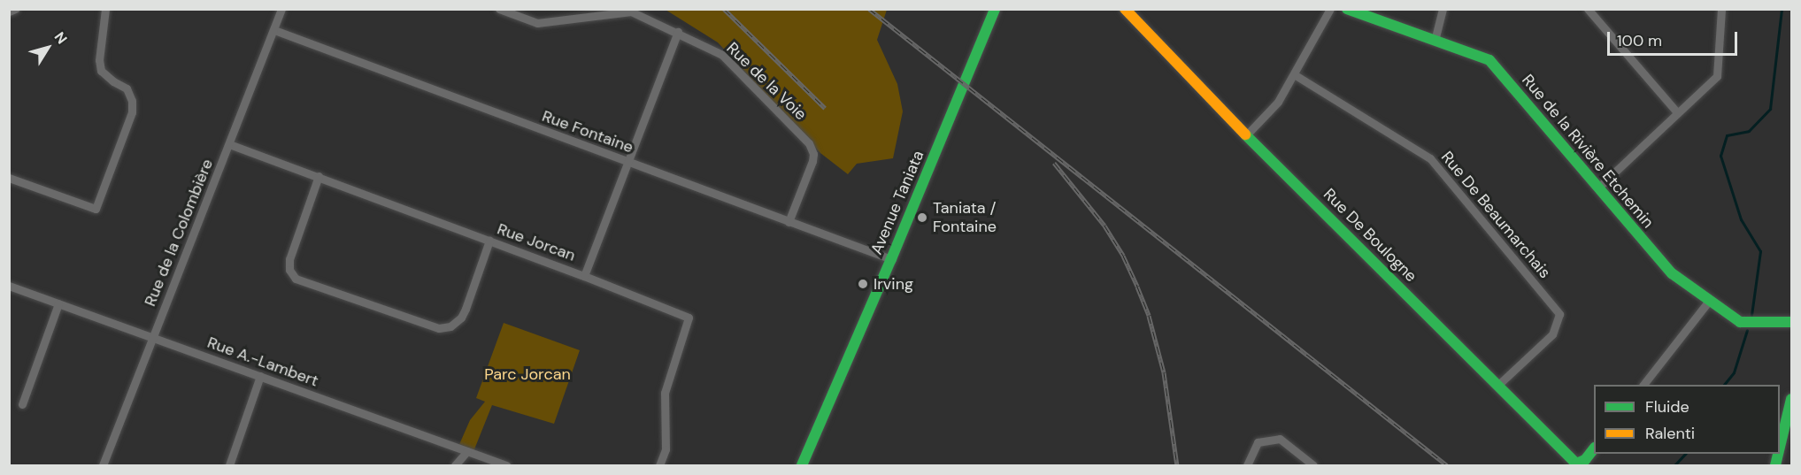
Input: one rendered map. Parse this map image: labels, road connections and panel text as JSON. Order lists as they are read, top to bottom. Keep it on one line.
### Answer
{"streets":{"street":["Rue de la Voie","Rue Fontaine","Rue de la Rivière Etchemin","Avenue Taniata","Rue De Beaumarchais","Rue de la Colombière","Rue De Boulogne","Rue Jorcan","Rue A.-Lambert"]},"crossings":[["Rue de la Voie","Rue Fontaine"],["Rue Fontaine","Avenue Taniata"],["Rue Fontaine","Rue de la Colombière"],["Rue De Beaumarchais","Rue De Boulogne"],["Rue de la Colombière","Rue Jorcan"],["Rue de la Colombière","Rue A.-Lambert"]],"parks":["Parc Jorcan"],"places":["Taniata / Fontaine","Irving"],"legend":["Fluide","Ralenti"],"scale_bar":"100 m","north":"top right"}
